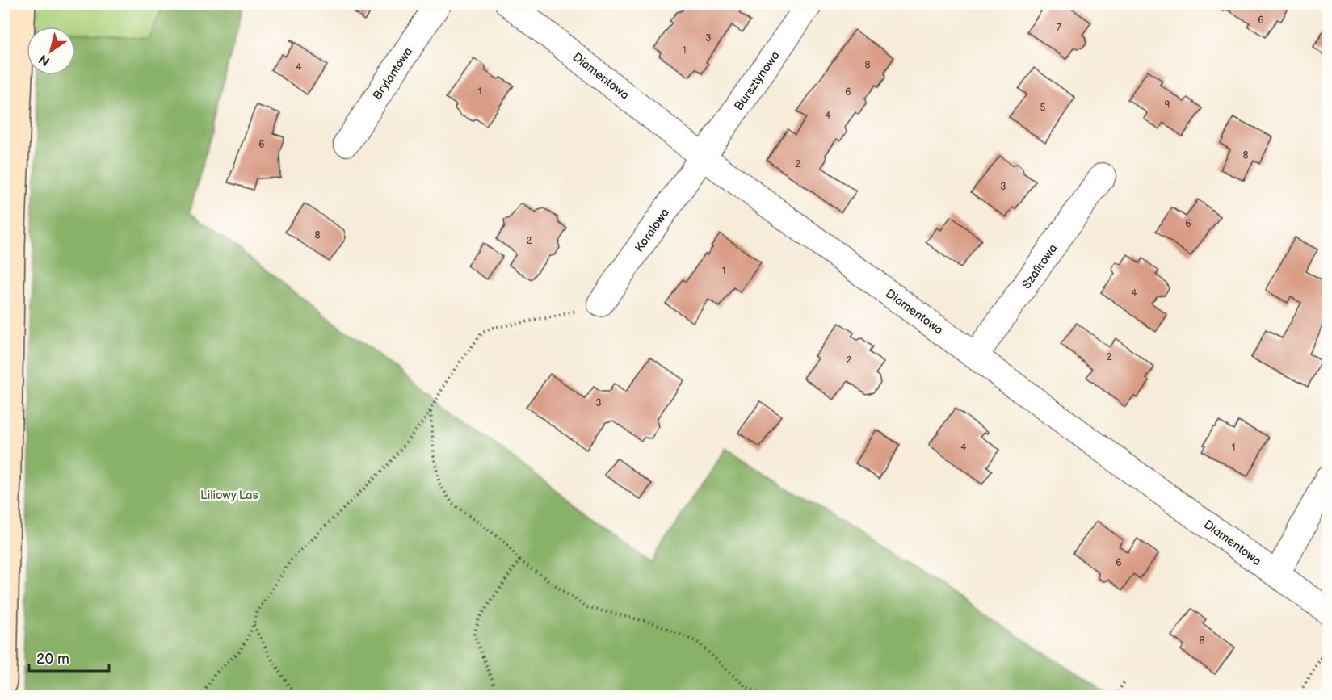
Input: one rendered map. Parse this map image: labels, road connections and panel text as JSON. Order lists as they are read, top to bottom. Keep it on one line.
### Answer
{"streets":{"street":["Brylantowa","Diamentowa","Bursztynowa","Koralowa","Szafirowa"]},"crossings":[["Diamentowa","Bursztynowa"],["Diamentowa","Koralowa"],["Diamentowa","Szafirowa"],["Bursztynowa","Koralowa"]],"parks":["Liliowy Las"],"house_numbers":["6","7","3","1","8","4","1","6","9","5","4","6","8","2","3","6","8","2","1","4","2","2","3","4","1","6","8"],"scale_bar":"20 m","north":"bottom left"}
